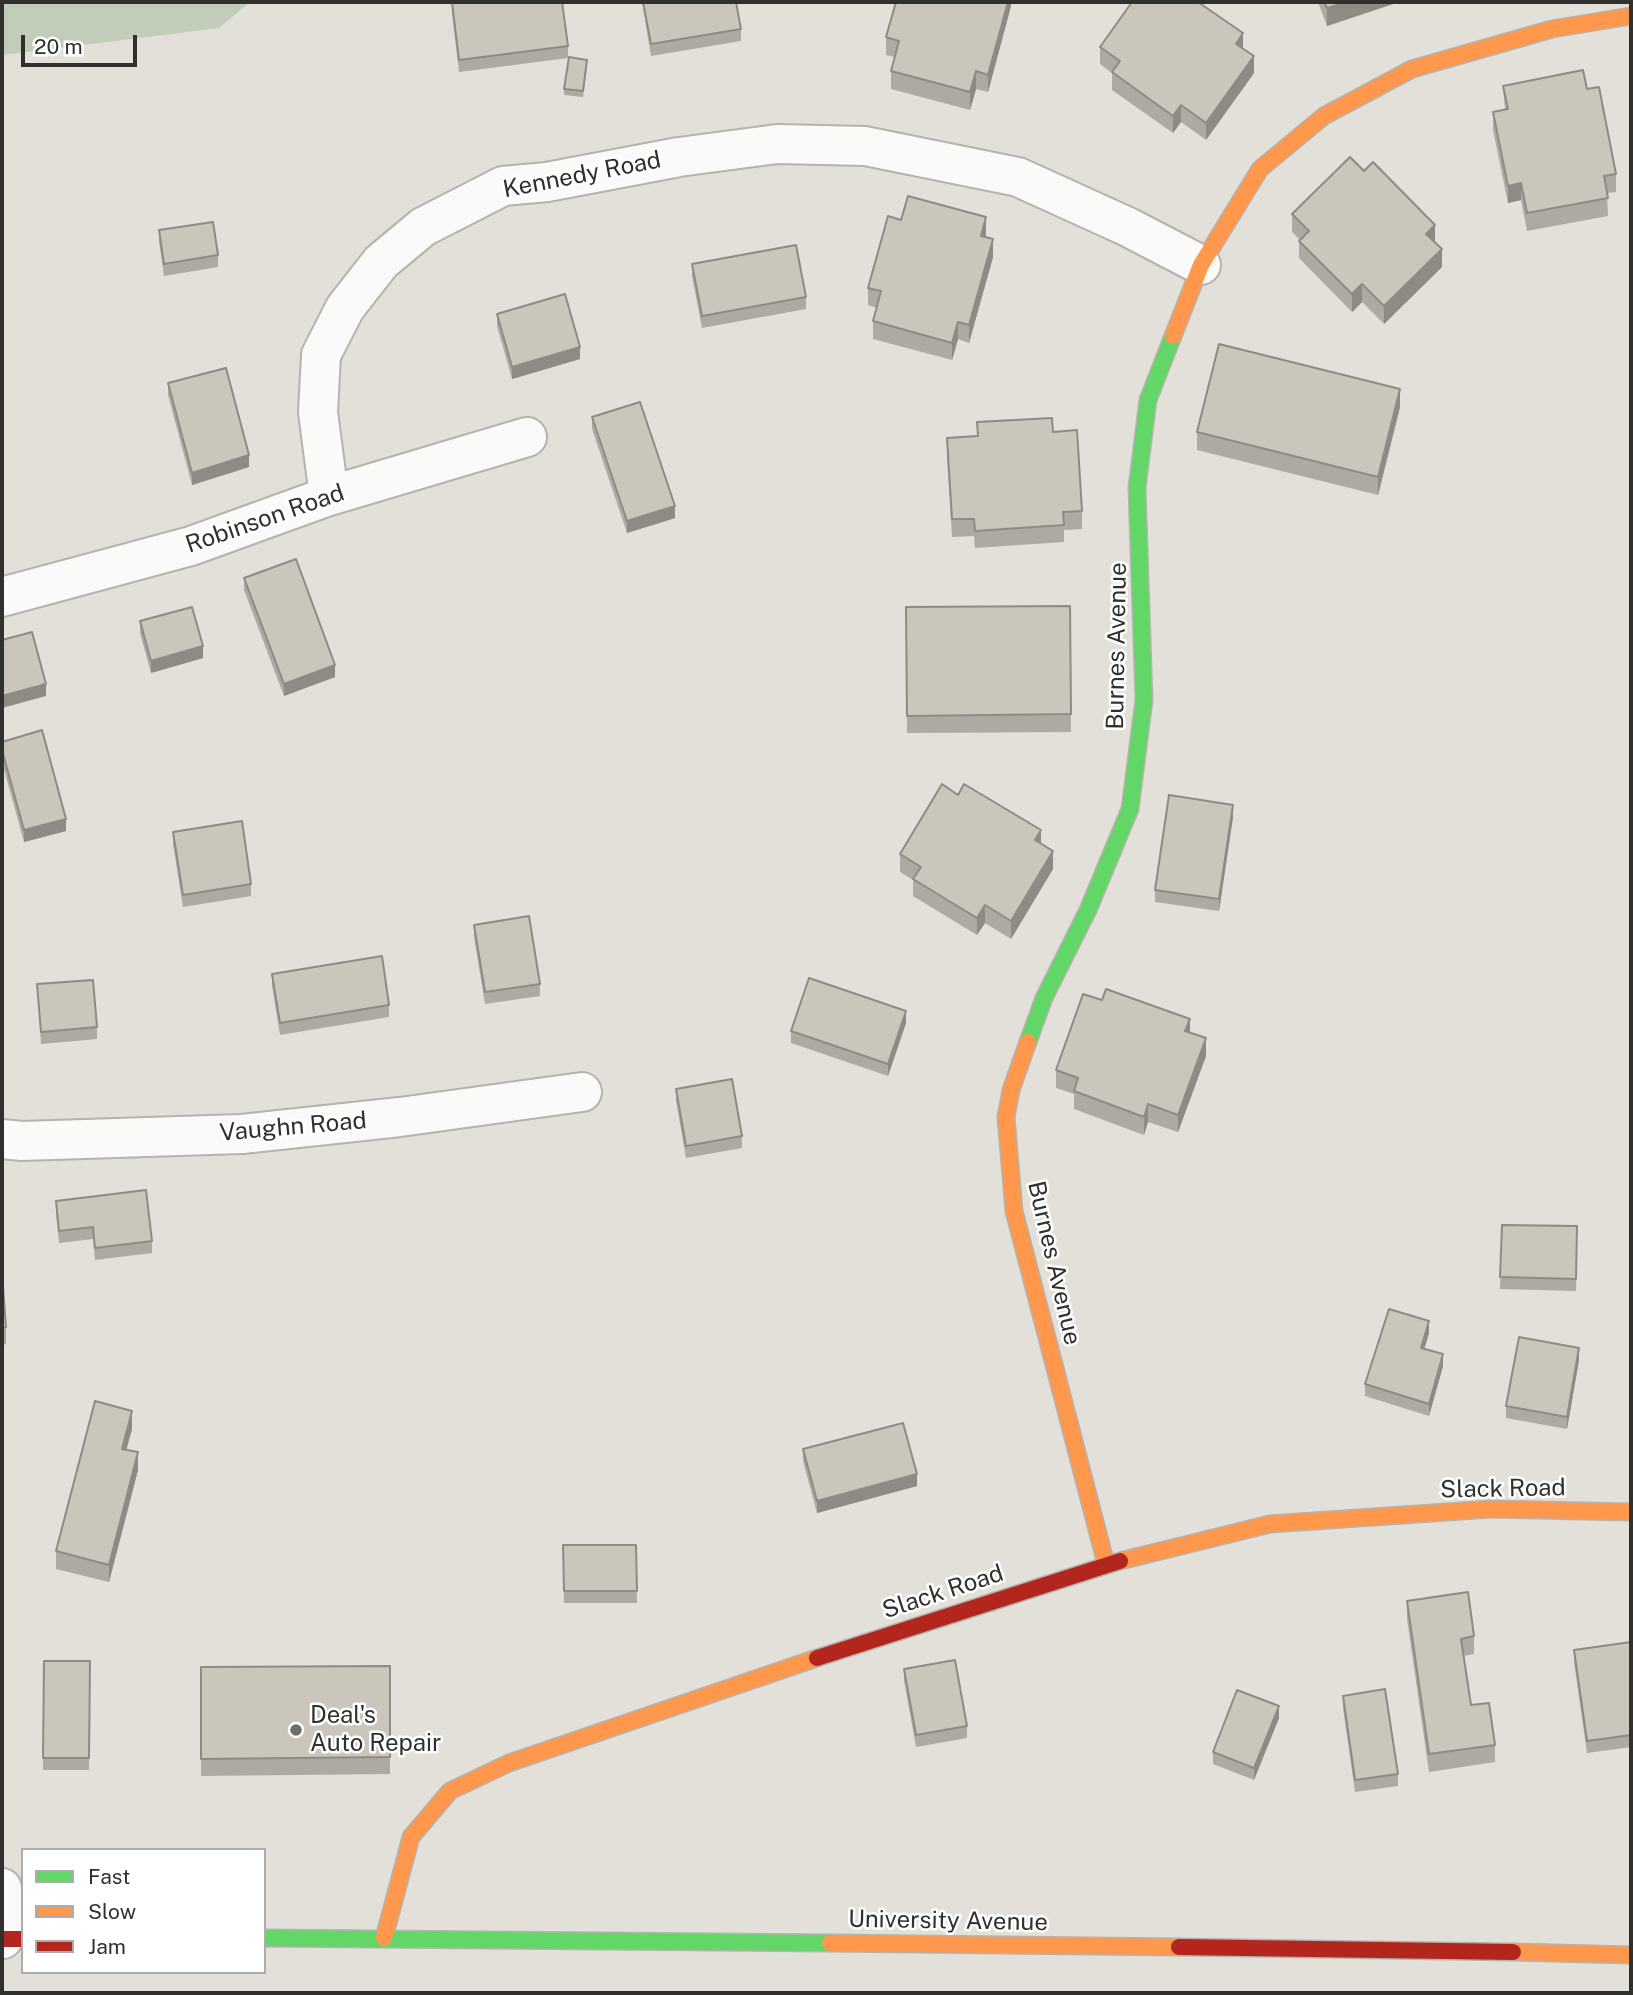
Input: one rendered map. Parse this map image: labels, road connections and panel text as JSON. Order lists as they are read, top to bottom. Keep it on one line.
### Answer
{"streets":{"street":["Kennedy Road","Robinson Road","Burnes Avenue","Vaughn Road","Slack Road","University Avenue"]},"crossings":[["Kennedy Road","Robinson Road"],["Kennedy Road","Burnes Avenue"],["Burnes Avenue","Slack Road"],["Slack Road","University Avenue"]],"places":["Deal's Auto Repair"],"legend":["Fast","Slow","Jam"],"scale_bar":"20 m"}
